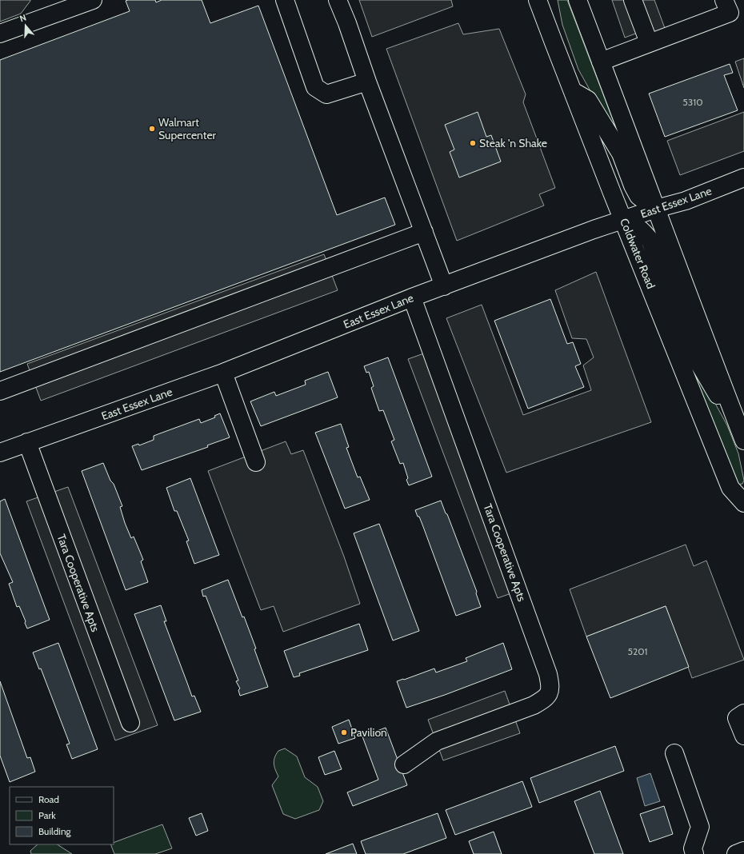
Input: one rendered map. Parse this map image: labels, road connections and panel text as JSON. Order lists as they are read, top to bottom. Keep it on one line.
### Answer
{"streets":{"main road":["East Essex Lane","Coldwater Road","Tara Cooperative Apts"]},"crossings":[["East Essex Lane","Coldwater Road"],["East Essex Lane","Tara Cooperative Apts"]],"places":["Walmart Supercenter","Steak 'n Shake","Pavilion"],"house_numbers":["5310","5201"],"legend":["Road","Park","Building"],"north":"top"}
